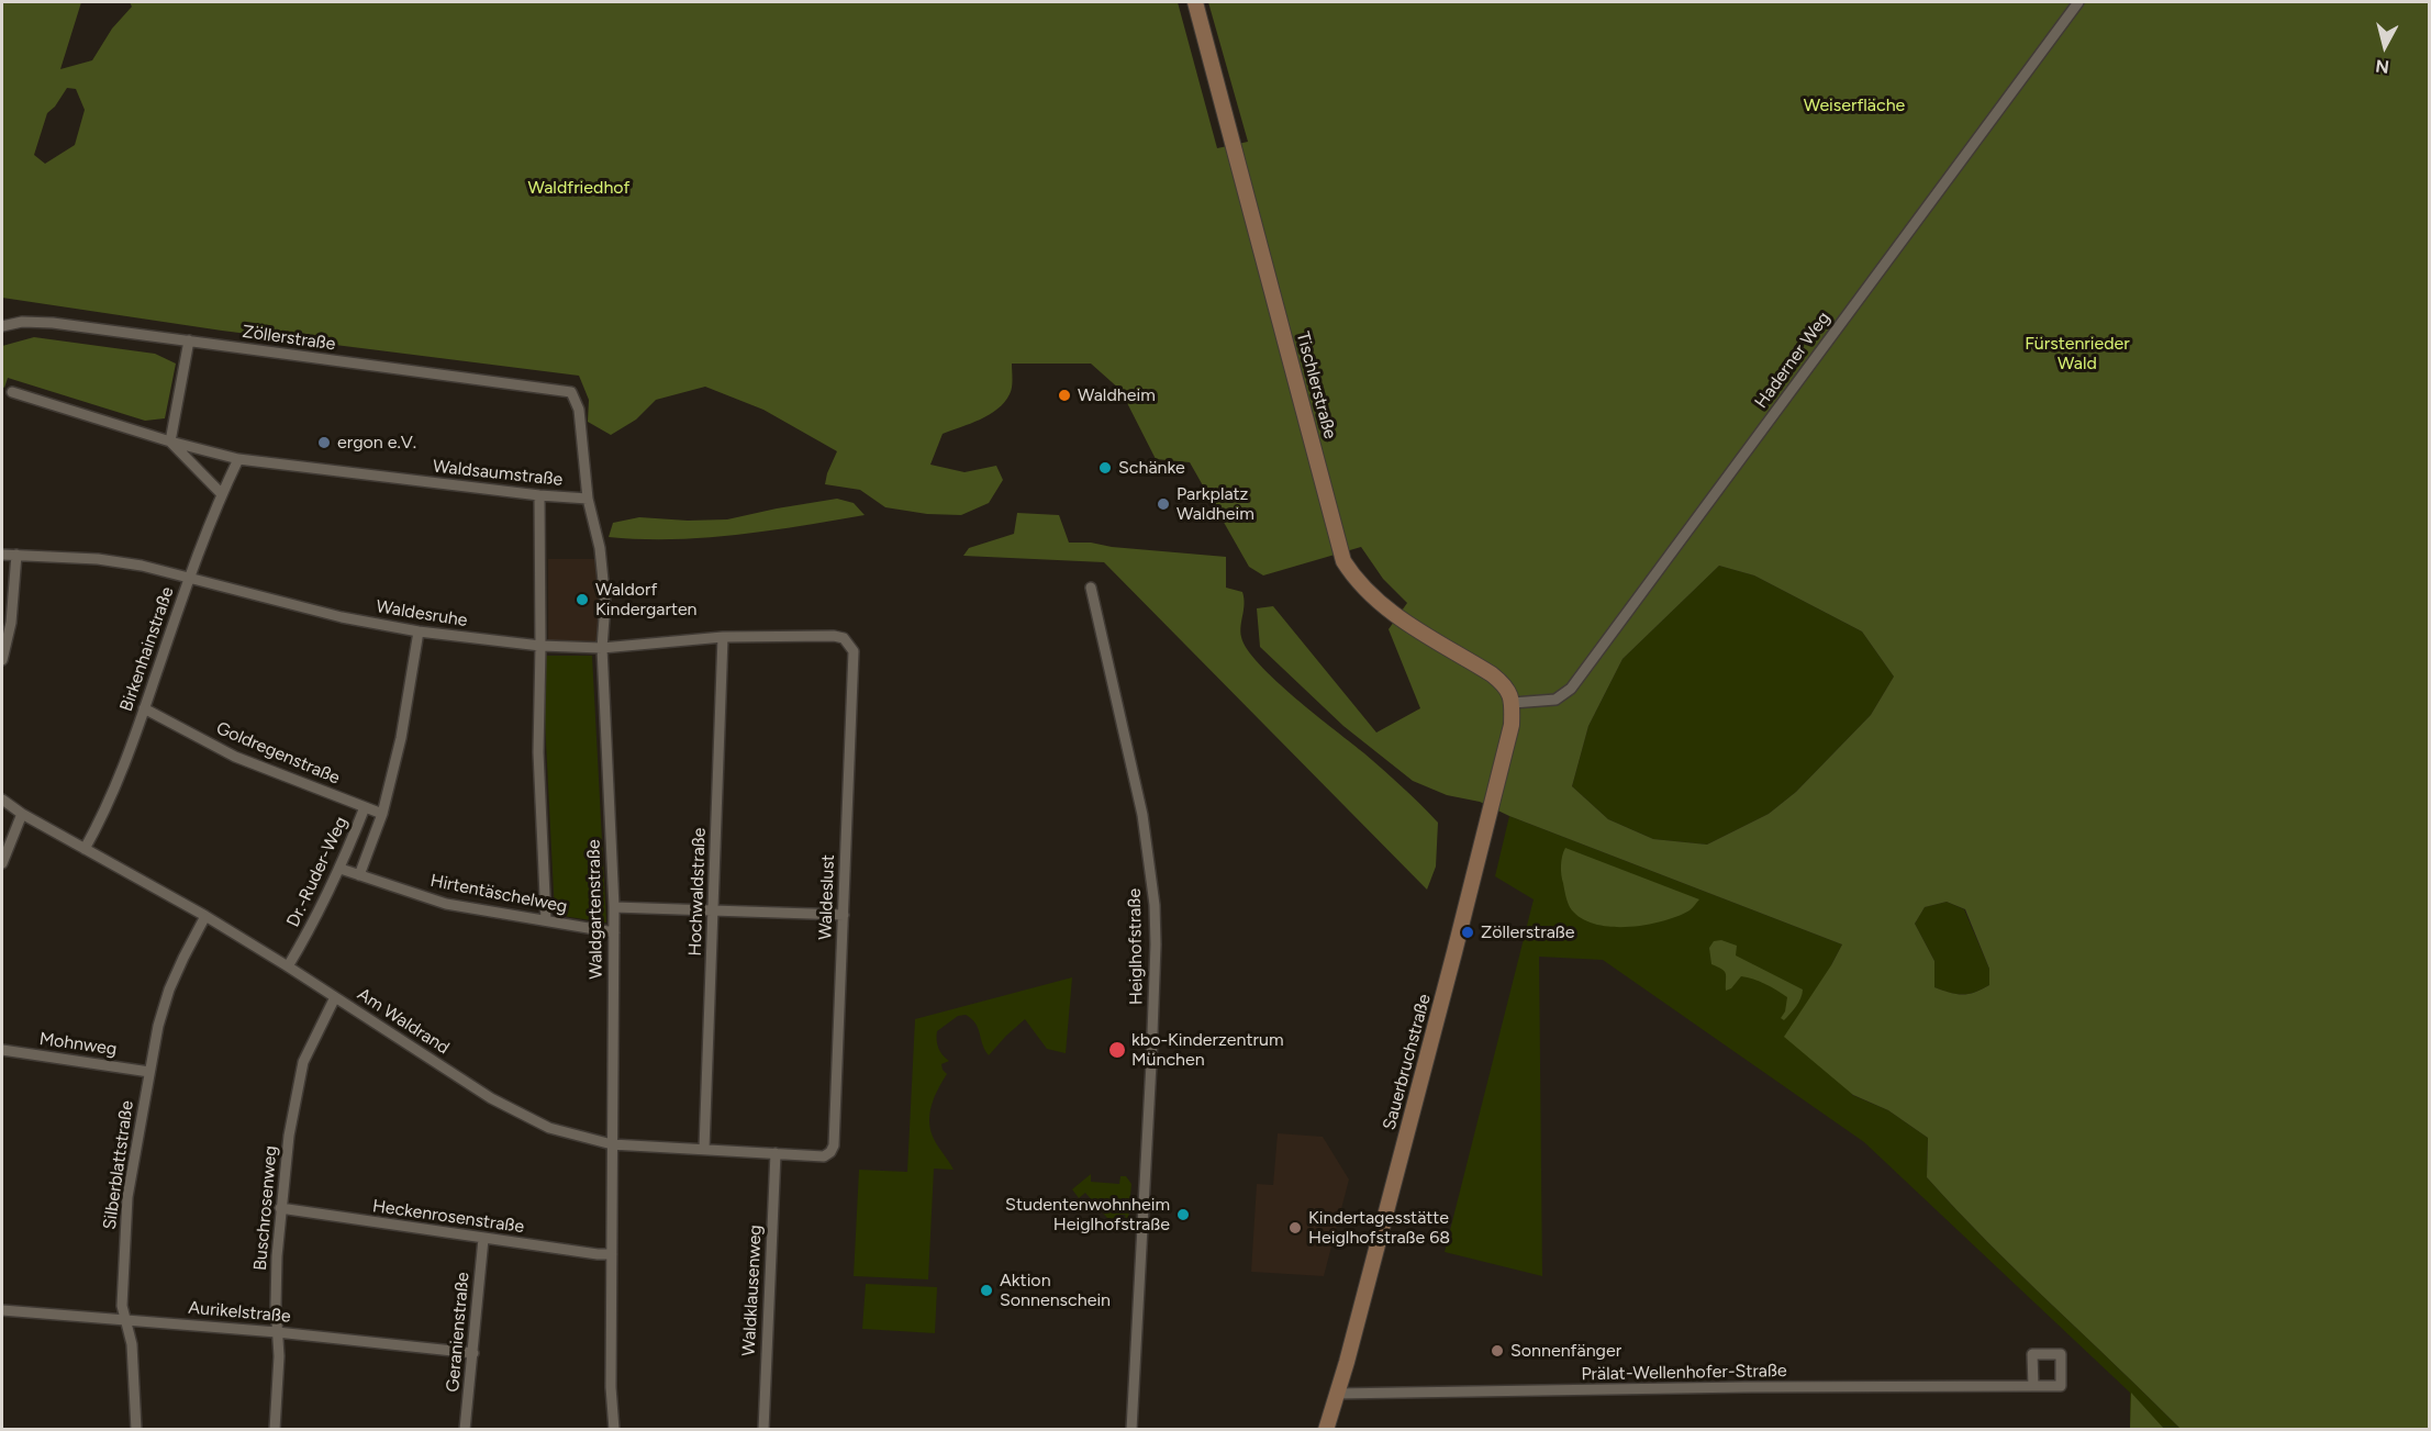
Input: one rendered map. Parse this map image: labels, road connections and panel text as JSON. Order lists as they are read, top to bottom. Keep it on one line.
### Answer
{"streets":{"street":["Zöllerstraße","Haderner Weg","Tischlerstraße","Waldsaumstraße","Waldesruhe","Birkenhainstraße","Goldregenstraße","Dr.-Ruder-Weg","Hochwaldstraße","Hirtentäschelweg","Waldeslust","Waldgartenstraße","Heiglhofstraße","Am Waldrand","Mohnweg","Sauerbruchstraße","Silberblattstraße","Buschrosenweg","Heckenrosenstraße","Waldklausenweg","Aurikelstraße","Geranienstraße","Prälat-Wellenhofer-Straße"]},"crossings":[["Zöllerstraße","Waldgartenstraße"],["Haderner Weg","Tischlerstraße"],["Haderner Weg","Sauerbruchstraße"],["Tischlerstraße","Sauerbruchstraße"],["Waldsaumstraße","Birkenhainstraße"],["Waldsaumstraße","Waldgartenstraße"],["Waldesruhe","Birkenhainstraße"],["Waldesruhe","Dr.-Ruder-Weg"],["Waldesruhe","Hochwaldstraße"],["Waldesruhe","Waldeslust"],["Waldesruhe","Waldgartenstraße"],["Birkenhainstraße","Goldregenstraße"],["Birkenhainstraße","Am Waldrand"],["Goldregenstraße","Dr.-Ruder-Weg"],["Dr.-Ruder-Weg","Hirtentäschelweg"],["Dr.-Ruder-Weg","Am Waldrand"],["Hochwaldstraße","Am Waldrand"],["Hirtentäschelweg","Waldgartenstraße"],["Waldeslust","Am Waldrand"],["Waldgartenstraße","Am Waldrand"],["Waldgartenstraße","Heckenrosenstraße"],["Am Waldrand","Silberblattstraße"],["Am Waldrand","Buschrosenweg"],["Am Waldrand","Waldklausenweg"],["Mohnweg","Silberblattstraße"],["Sauerbruchstraße","Prälat-Wellenhofer-Straße"],["Silberblattstraße","Aurikelstraße"],["Buschrosenweg","Heckenrosenstraße"],["Buschrosenweg","Aurikelstraße"],["Heckenrosenstraße","Geranienstraße"],["Aurikelstraße","Geranienstraße"]],"parks":["Weiserfläche","Waldfriedhof","Fürstenrieder Wald"],"places":["Waldheim","ergon e.V.","Schänke","Parkplatz Waldheim","Waldorf Kindergarten","Zöllerstraße","kbo-Kinderzentrum München","Studentenwohnheim Heiglhofstraße","Kindertagesstätte Heiglhofstraße 68","Aktion Sonnenschein","Sonnenfänger"],"north":"bottom"}
